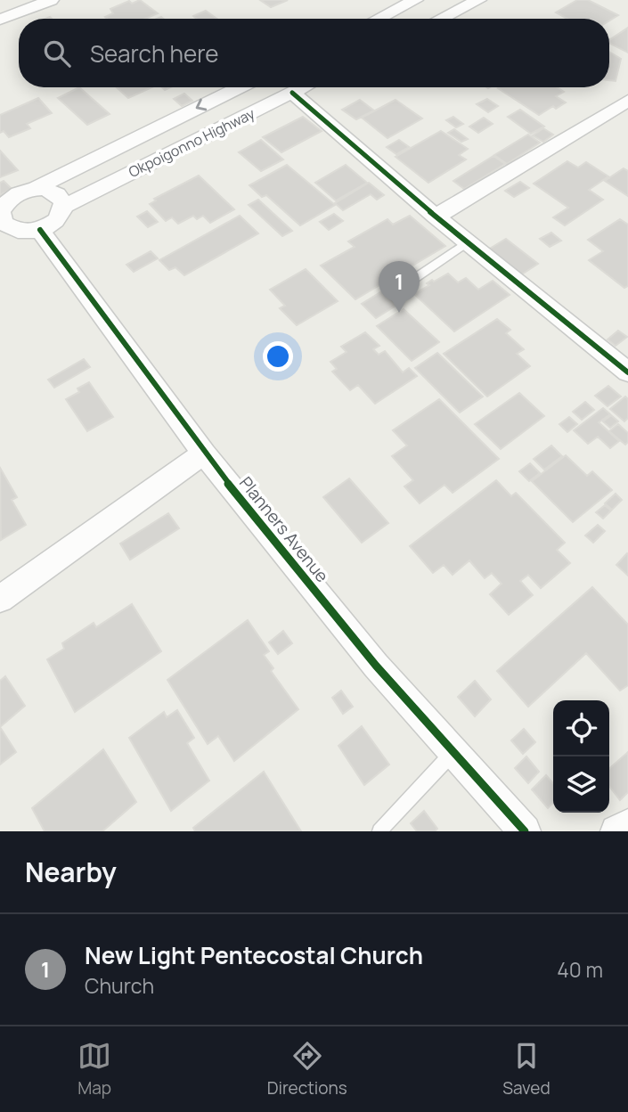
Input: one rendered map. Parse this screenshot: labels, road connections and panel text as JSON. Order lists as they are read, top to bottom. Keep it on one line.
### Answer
{"streets":{"street":["Okpoigonno Highway","Planners Avenue"]},"crossings":[["Okpoigonno Highway","Planners Avenue"]],"page":{"search":"Search here","pins":"1","heading":"Nearby","list":[{"mark":"1","name":"New Light Pentecostal Church","note":"Church","value":"40 m"}],"nav":["Map","Directions","Saved"]}}
